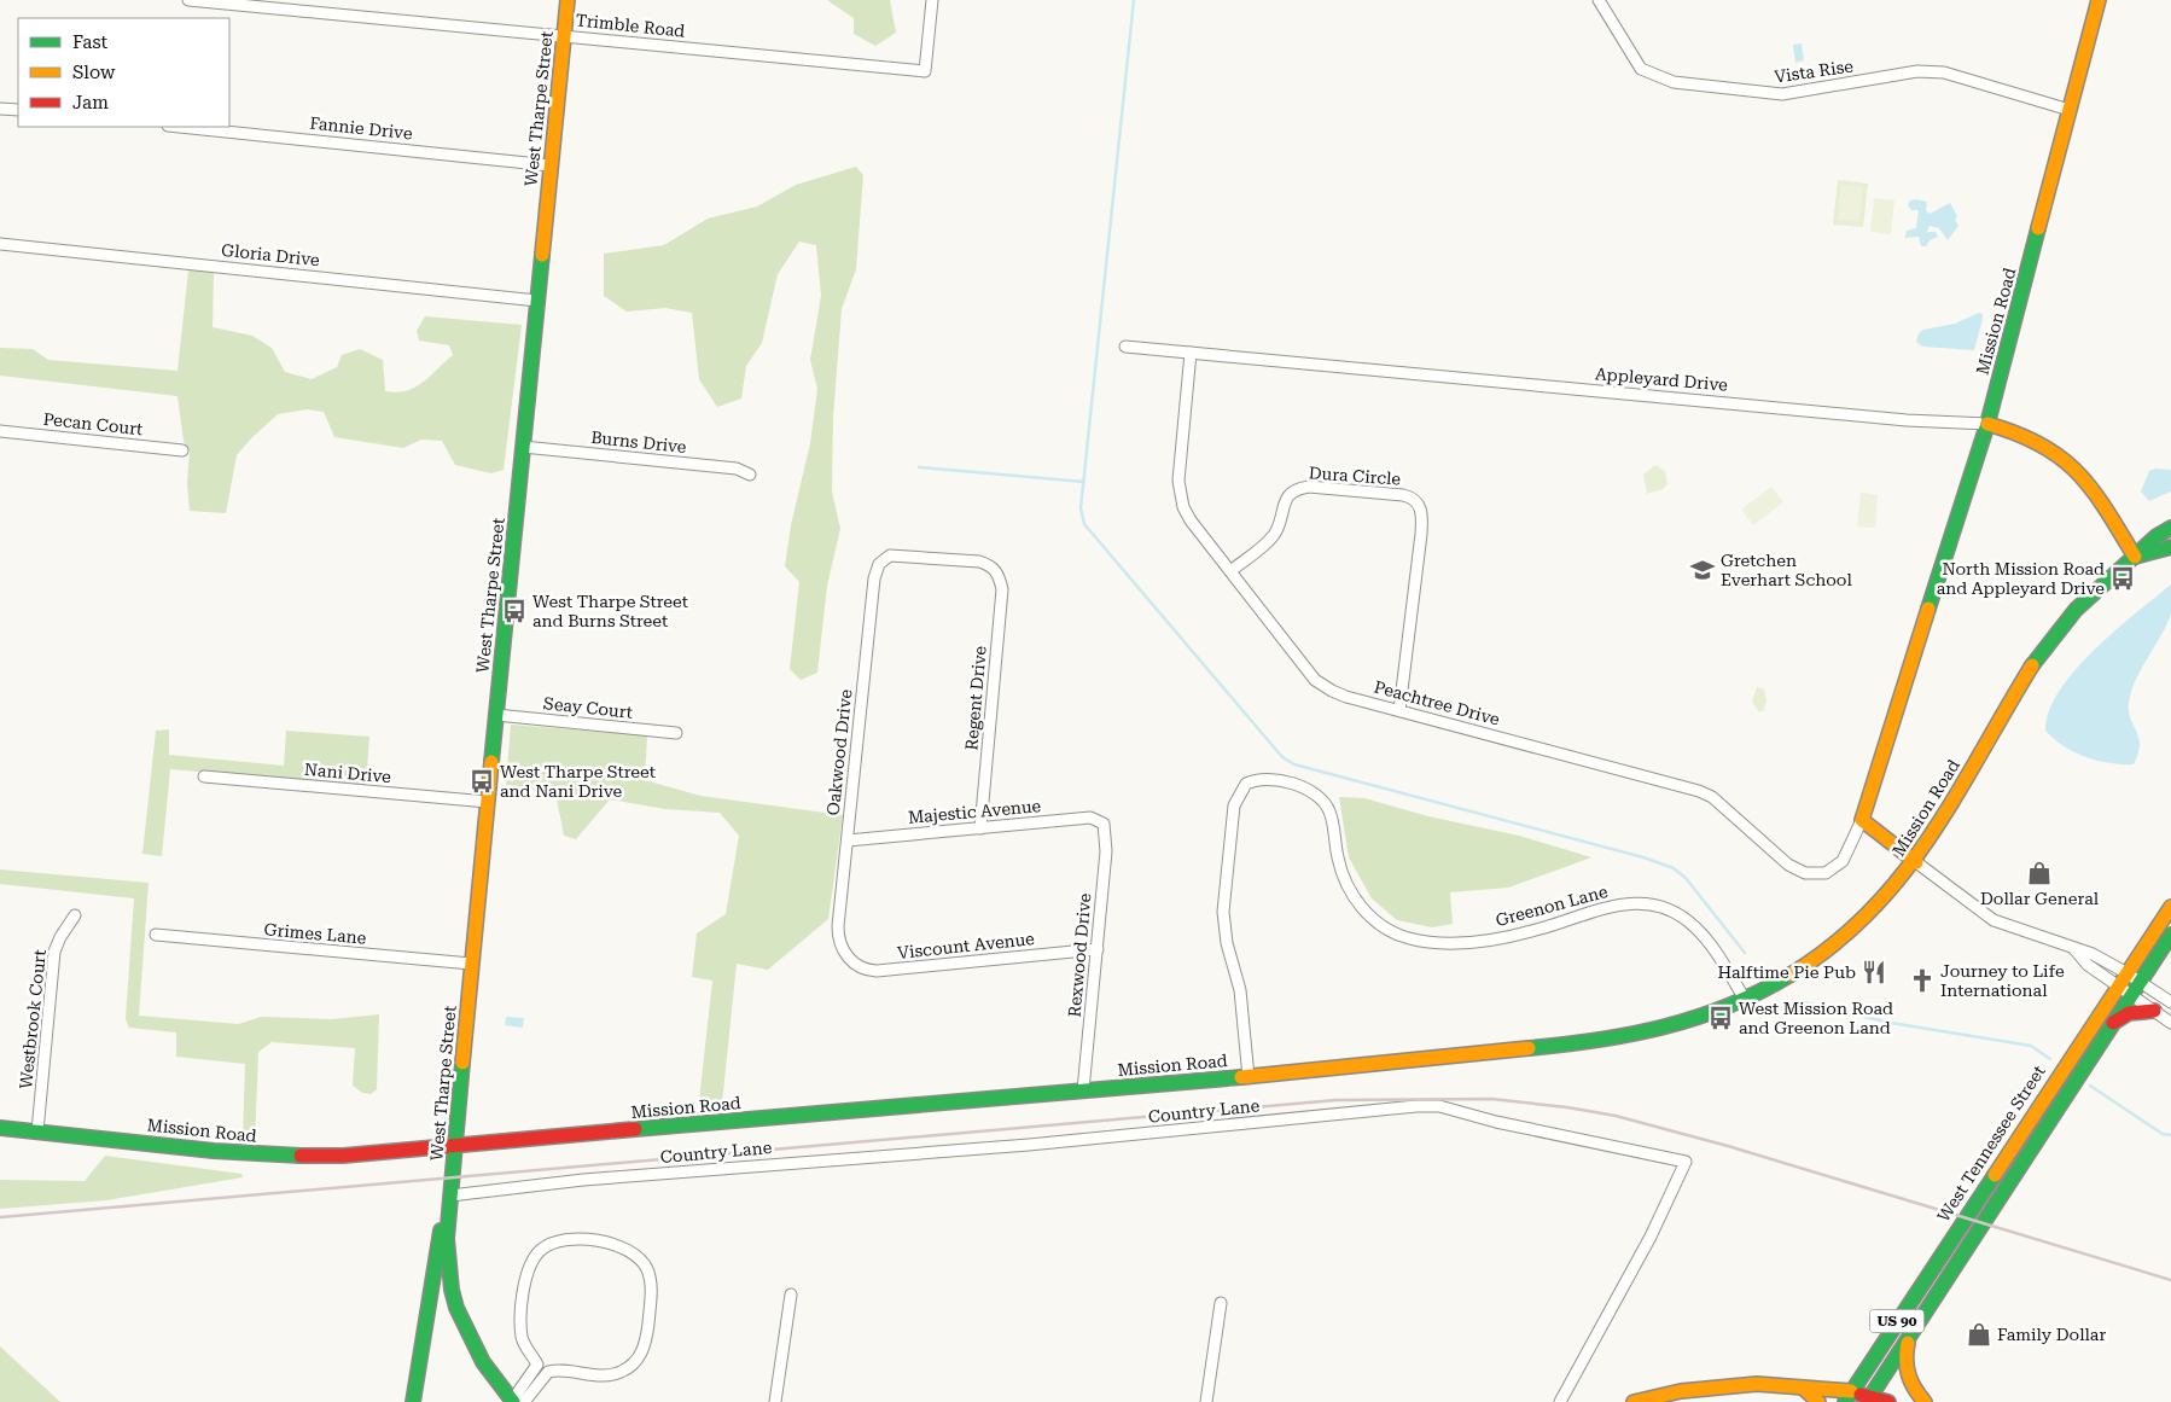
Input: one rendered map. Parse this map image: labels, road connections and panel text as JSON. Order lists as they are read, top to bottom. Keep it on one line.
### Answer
{"streets":{"main road":["West Tharpe Street","Mission Road","Appleyard Drive","West Tennessee Street","US 90"],"street":["Trimble Road","Vista Rise","Fannie Drive","Gloria Drive","Pecan Court","Burns Drive","Dura Circle","Regent Drive","Peachtree Drive","Seay Court","Oakwood Drive","Nani Drive","Majestic Avenue","Greenon Lane","Grimes Lane","Viscount Avenue","Rexwood Drive","Westbrook Court","Country Lane"]},"crossings":[["Trimble Road","West Tharpe Street"],["Vista Rise","Mission Road"],["West Tharpe Street","Fannie Drive"],["West Tharpe Street","Gloria Drive"],["West Tharpe Street","Mission Road"],["West Tharpe Street","Burns Drive"],["West Tharpe Street","Seay Court"],["West Tharpe Street","Nani Drive"],["West Tharpe Street","Grimes Lane"],["West Tharpe Street","Country Lane"],["Mission Road","Appleyard Drive"],["Mission Road","Peachtree Drive"],["Mission Road","Greenon Lane"],["Mission Road","Rexwood Drive"],["Mission Road","Westbrook Court"],["Appleyard Drive","Peachtree Drive"],["Dura Circle","Peachtree Drive"],["Regent Drive","Oakwood Drive"],["Regent Drive","Majestic Avenue"],["Oakwood Drive","Majestic Avenue"],["Oakwood Drive","Viscount Avenue"],["Majestic Avenue","Rexwood Drive"],["Viscount Avenue","Rexwood Drive"]],"places":{"school or university":["Gretchen Everhart School"],"bus stop":["North Mission Road and Appleyard Drive","West Tharpe Street and Burns Street","West Tharpe Street and Nani Drive","West Mission Road and Greenon Land"],"shop":["Dollar General","Family Dollar"],"restaurant":["Halftime Pie Pub"],"church":["Journey to Life International"]},"legend":["Fast","Slow","Jam"]}
